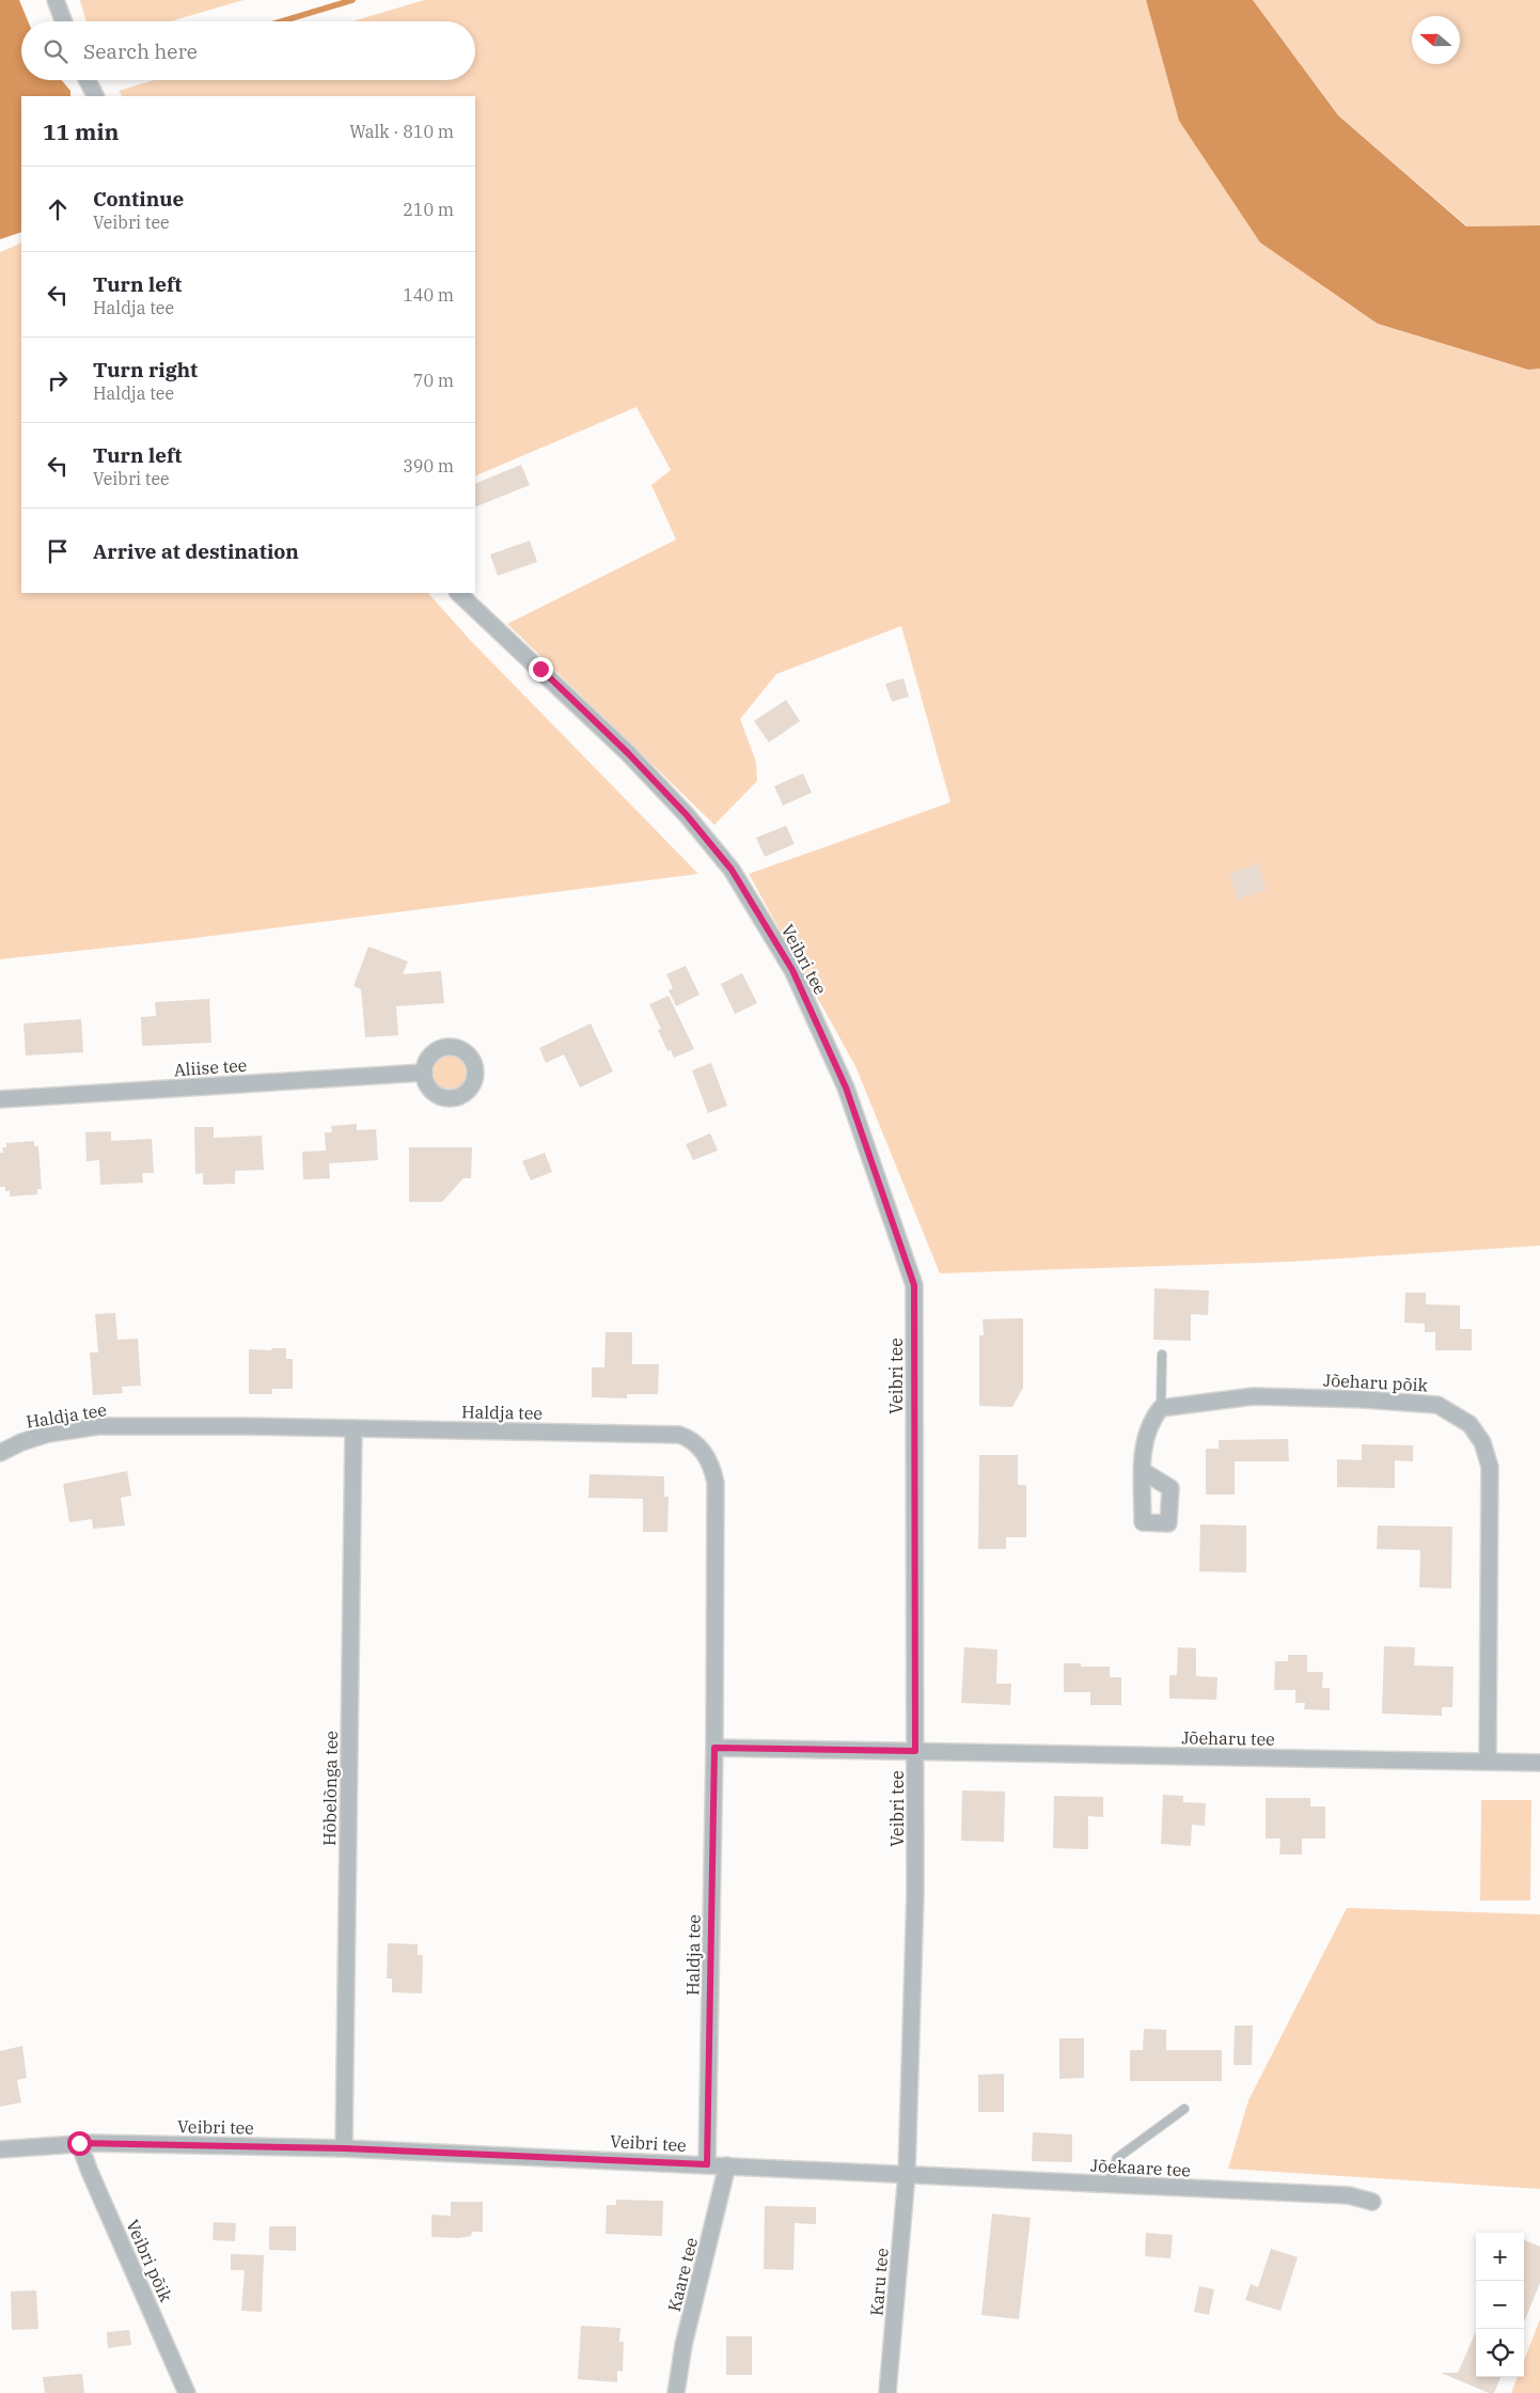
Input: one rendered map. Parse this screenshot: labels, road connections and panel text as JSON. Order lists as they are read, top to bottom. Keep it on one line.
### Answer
{"streets":{"street":["Veibri tee","Aliise tee","Jõeharu põik","Haldja tee","Jõeharu tee","Hõbelõnga tee","Jõekaare tee","Veibri põik","Kaare tee","Karu tee"]},"crossings":[["Veibri tee","Haldja tee"],["Veibri tee","Jõeharu tee"],["Veibri tee","Hõbelõnga tee"],["Veibri tee","Jõekaare tee"],["Veibri tee","Veibri põik"],["Veibri tee","Kaare tee"],["Veibri tee","Karu tee"],["Jõeharu põik","Jõeharu tee"],["Haldja tee","Hõbelõnga tee"],["Jõekaare tee","Karu tee"]],"north":"left","page":{"search":"Search here","heading":["11 min","Walk · 810 m"],"list":[["Continue","Veibri tee","210 m"],["Turn left","Haldja tee","140 m"],["Turn right","Haldja tee","70 m"],["Turn left","Veibri tee","390 m"],"Arrive at destination"],"map_buttons":["+","−"]}}
